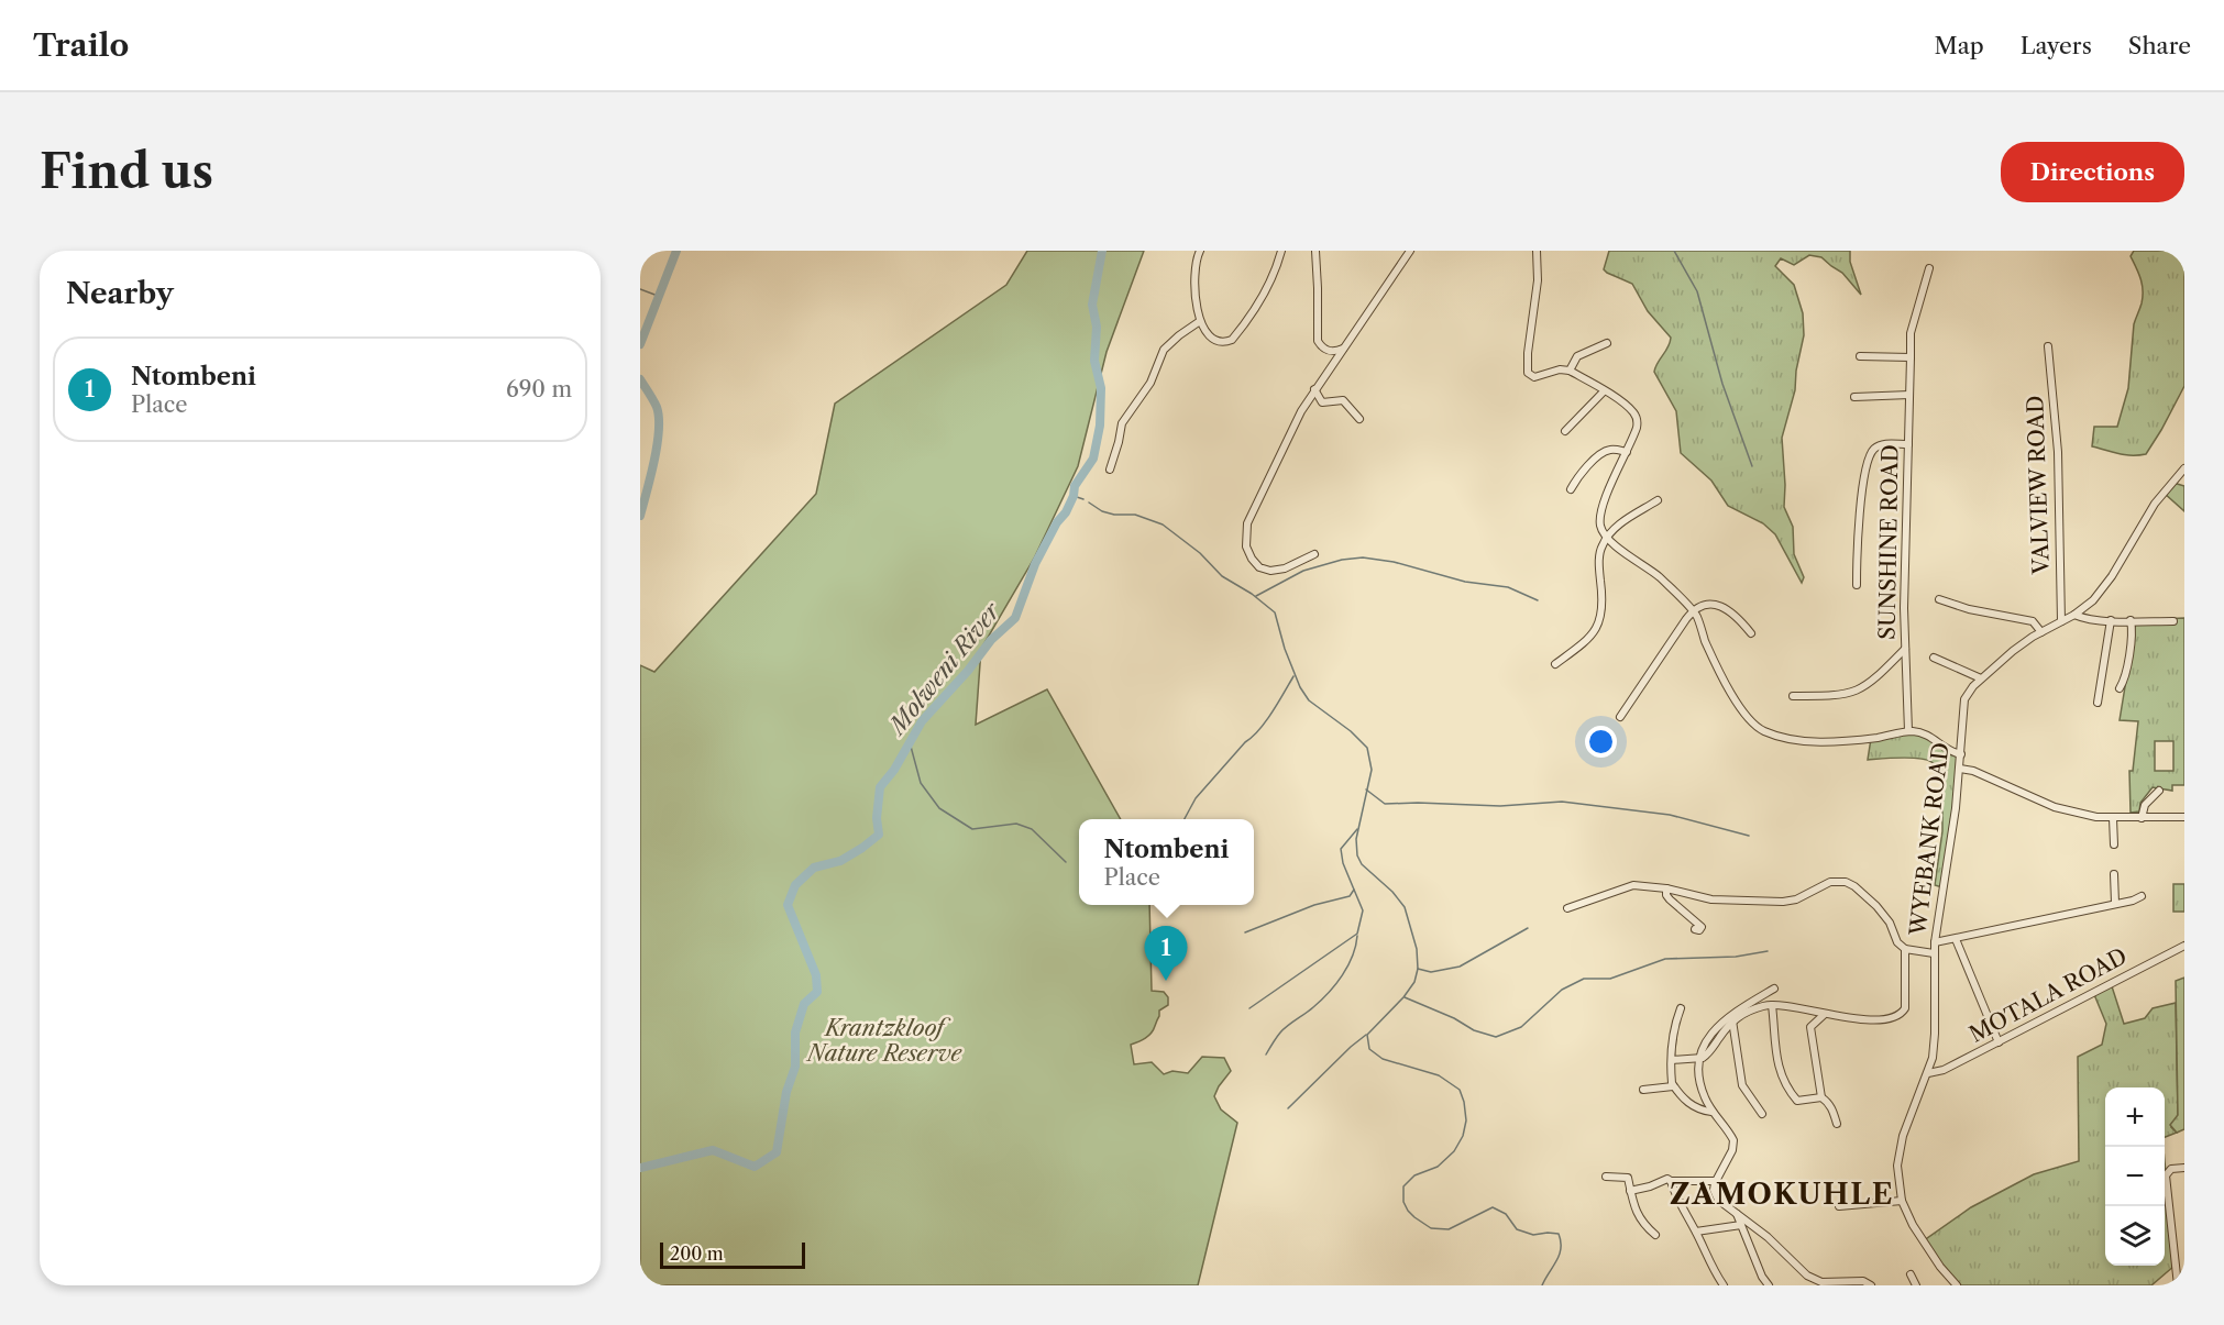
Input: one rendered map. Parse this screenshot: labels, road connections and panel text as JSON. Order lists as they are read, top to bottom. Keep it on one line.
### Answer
{"streets":{"street":["VALVIEW ROAD","SUNSHINE ROAD","WYEBANK ROAD","MOTALA ROAD"]},"crossings":[["VALVIEW ROAD","WYEBANK ROAD"],["WYEBANK ROAD","MOTALA ROAD"]],"districts":["ZAMOKUHLE"],"water":["Molweni River"],"parks":["Krantzkloof Nature Reserve"],"scale_bar":"200 m","page":{"header":"Trailo","nav":["Map","Layers","Share"],"buttons":"Directions","title":"Find us","heading":"Nearby","list":[{"mark":"1","name":"Ntombeni","note":"Place","value":"690 m"}],"popup":["Ntombeni","Place"],"pins":"1","map_buttons":["+","−"],"scale":"200 m"}}
